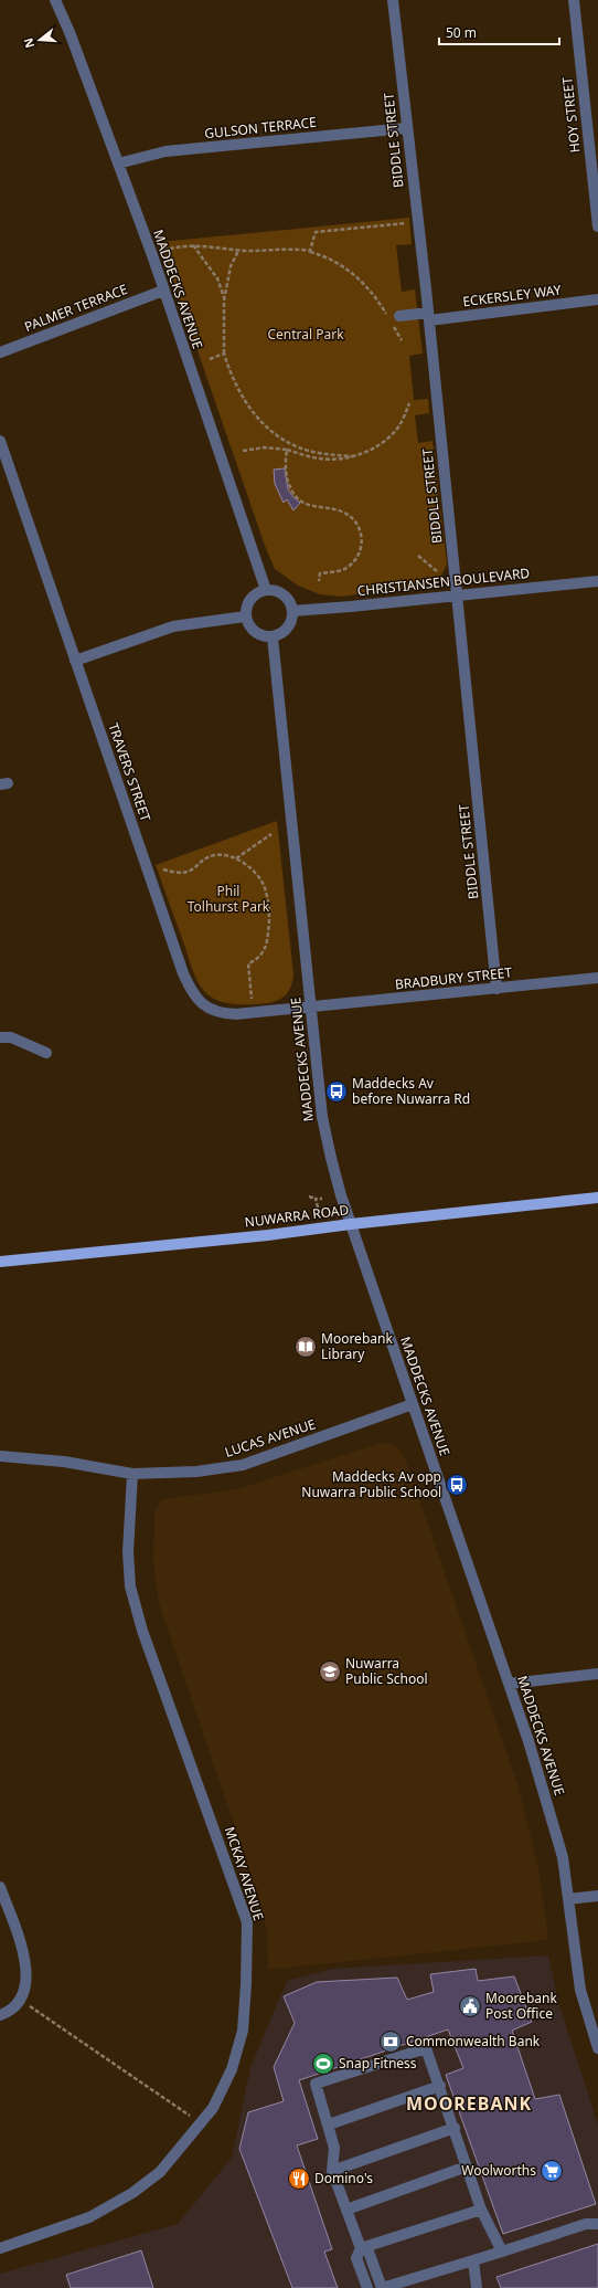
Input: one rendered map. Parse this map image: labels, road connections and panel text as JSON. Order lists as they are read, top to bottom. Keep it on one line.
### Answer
{"streets":{"main road":["NUWARRA ROAD"],"street":["HOY STREET","GULSON TERRACE","BIDDLE STREET","MADDECKS AVENUE","ECKERSLEY WAY","PALMER TERRACE","CHRISTIANSEN BOULEVARD","TRAVERS STREET","BRADBURY STREET","LUCAS AVENUE","MCKAY AVENUE"]},"crossings":[["GULSON TERRACE","BIDDLE STREET"],["GULSON TERRACE","MADDECKS AVENUE"],["BIDDLE STREET","ECKERSLEY WAY"],["BIDDLE STREET","CHRISTIANSEN BOULEVARD"],["BIDDLE STREET","BRADBURY STREET"],["MADDECKS AVENUE","PALMER TERRACE"],["MADDECKS AVENUE","CHRISTIANSEN BOULEVARD"],["MADDECKS AVENUE","TRAVERS STREET"],["MADDECKS AVENUE","BRADBURY STREET"],["MADDECKS AVENUE","NUWARRA ROAD"],["MADDECKS AVENUE","LUCAS AVENUE"],["TRAVERS STREET","BRADBURY STREET"],["LUCAS AVENUE","MCKAY AVENUE"]],"districts":["MOOREBANK"],"parks":["Central Park","Phil Tolhurst Park"],"places":{"bus stop":["Maddecks Av before Nuwarra Rd","Maddecks Av opp Nuwarra Public School"],"library":["Moorebank Library"],"school or university":["Nuwarra Public School"],"public building":["Moorebank Post Office"],"bank":["Commonwealth Bank"],"sports":["Snap Fitness"],"supermarket":["Woolworths"],"restaurant":["Domino's"]},"scale_bar":"50 m","north":"left"}
